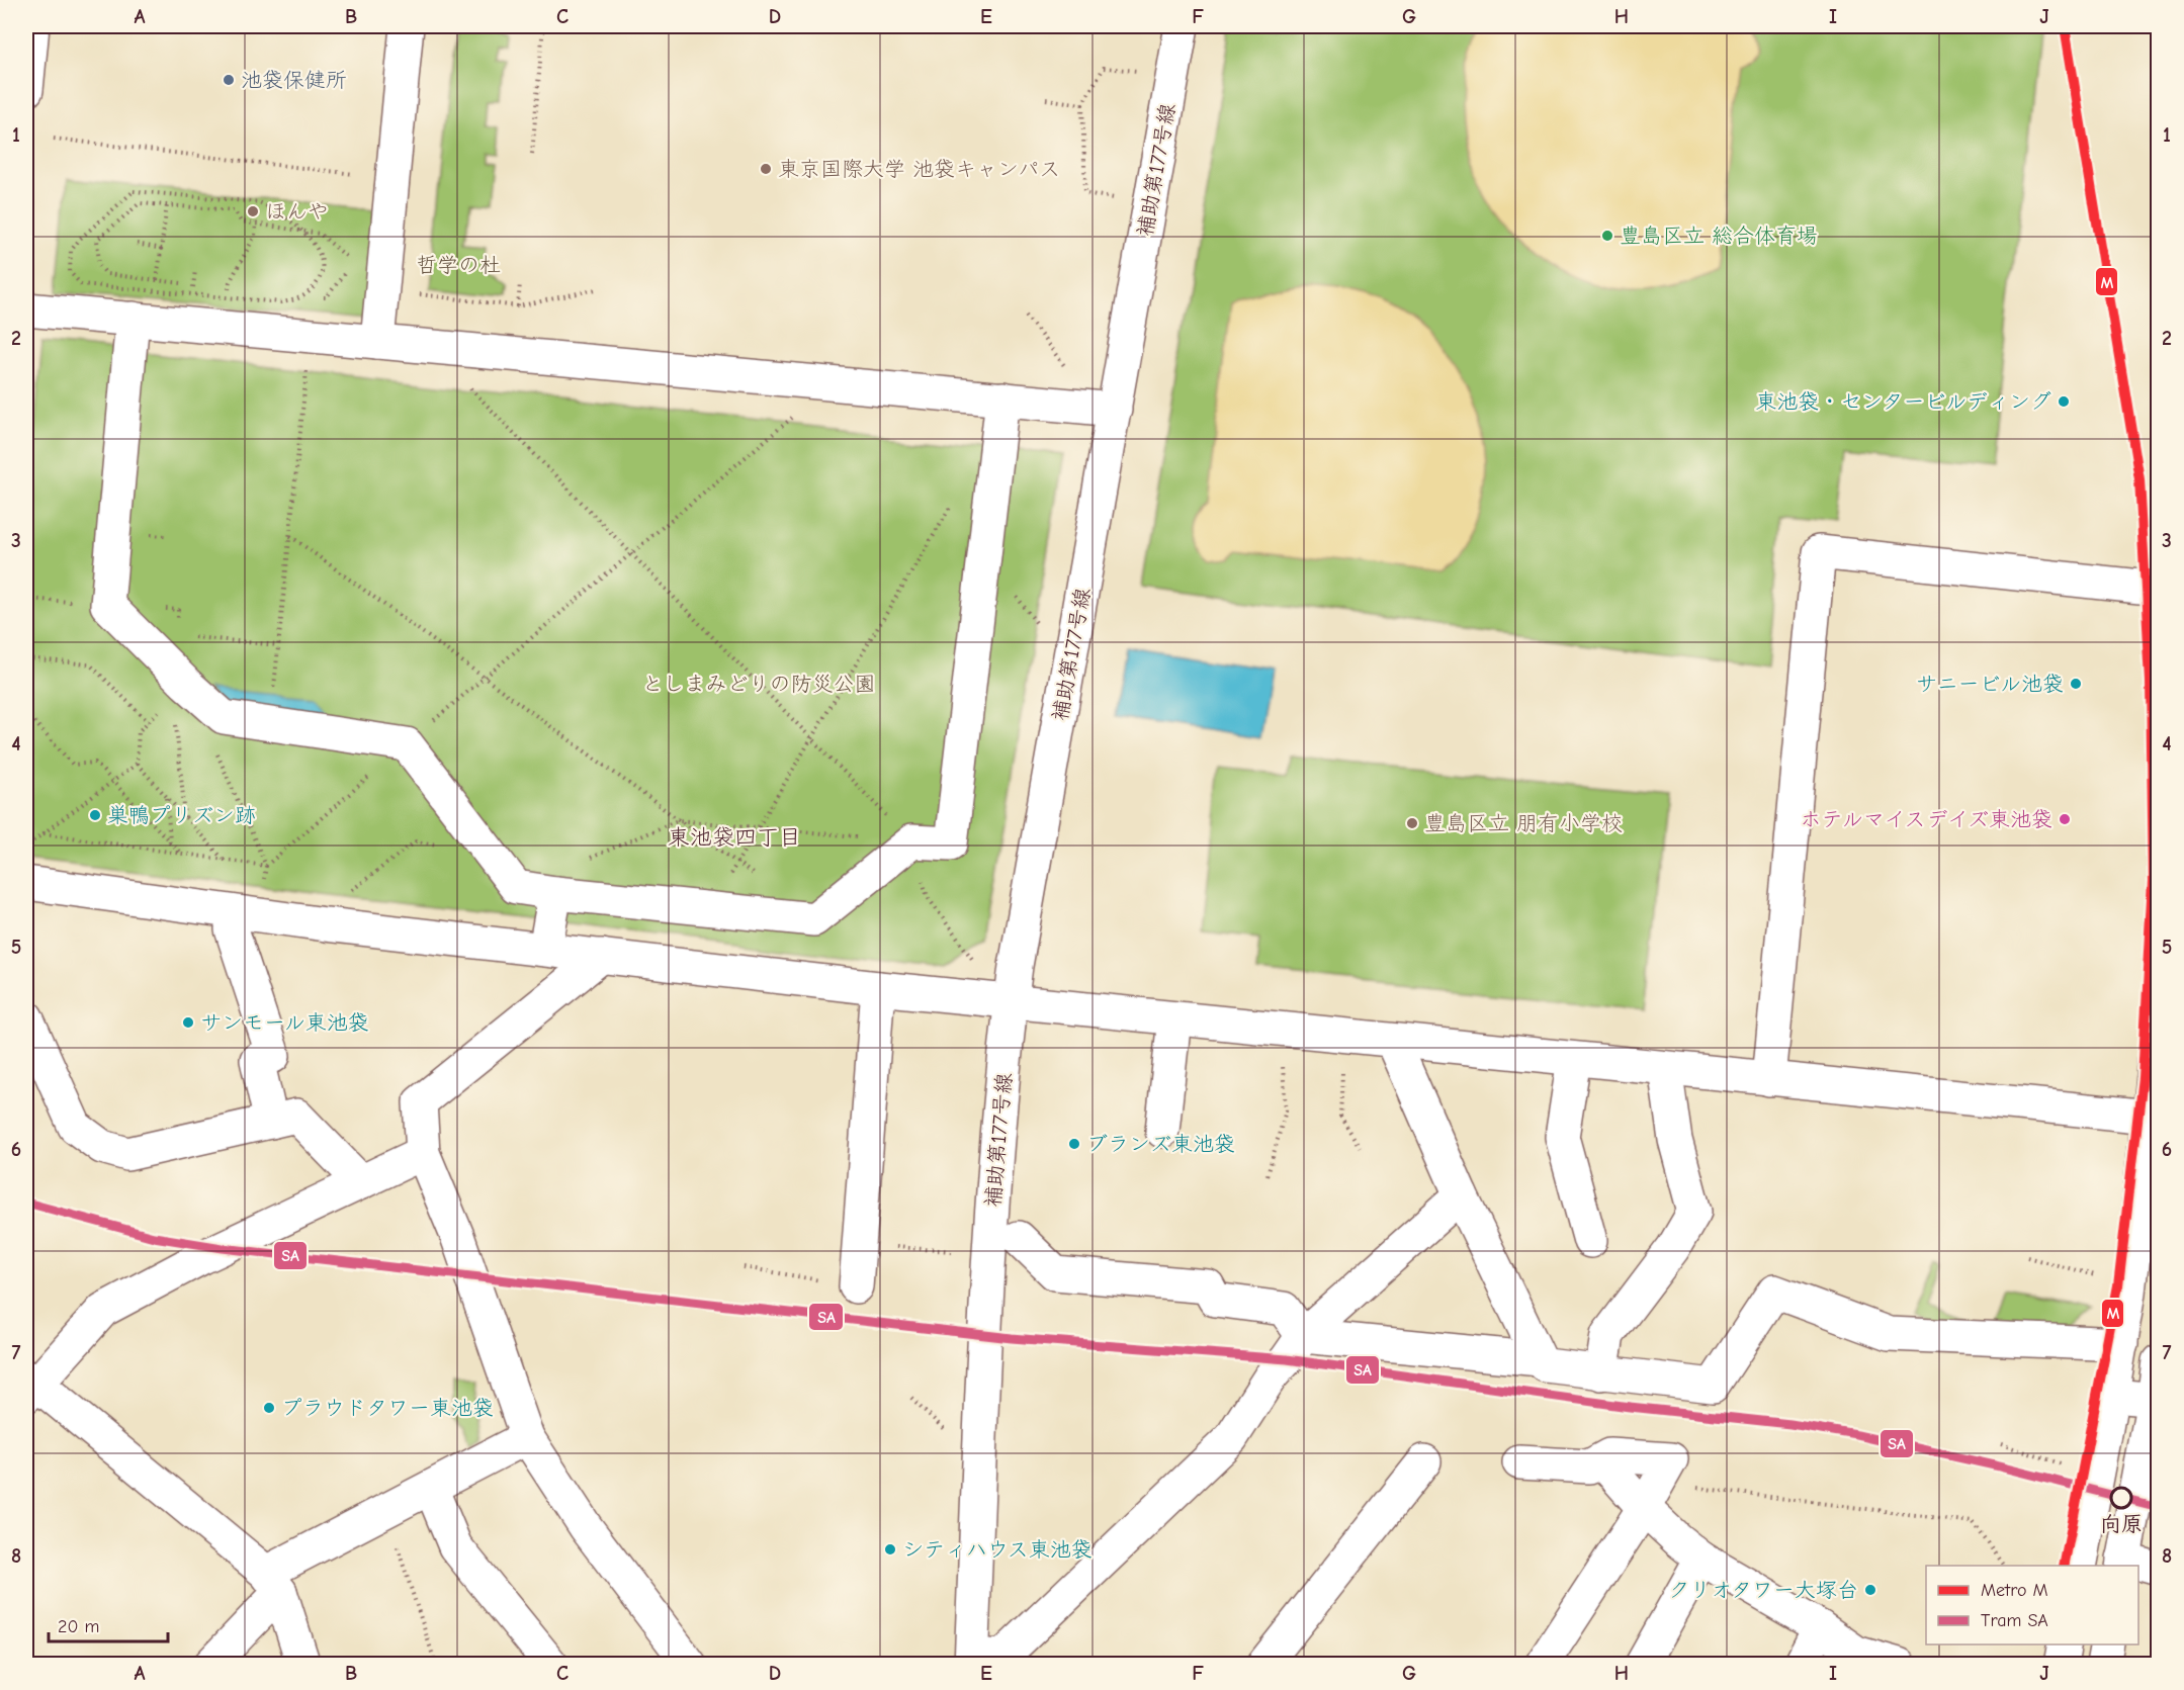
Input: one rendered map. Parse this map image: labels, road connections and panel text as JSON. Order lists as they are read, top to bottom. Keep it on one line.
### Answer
{"streets":{"main road":["補助第177号線"]},"districts":["東池袋四丁目"],"parks":["哲学の杜","としまみどりの防災公園"],"places":["池袋保健所","東京国際大学 池袋キャンパス","ほんや","豊島区立 総合体育場","東池袋・センタービルディング","サニービル池袋","巣鴨プリズン跡","ホテルマイスデイズ東池袋","豊島区立 朋有小学校","サンモール東池袋","ブランズ東池袋","プラウドタワー東池袋","向原","シティハウス東池袋","クリオタワー大塚台"],"lines":["metro line M","tram line SA"],"legend":["Metro M","Tram SA"],"scale_bar":"20 m","grid":{"columns":["A","B","C","D","E","F","G","H","I","J"],"rows":["1","2","3","4","5","6","7","8"]}}
